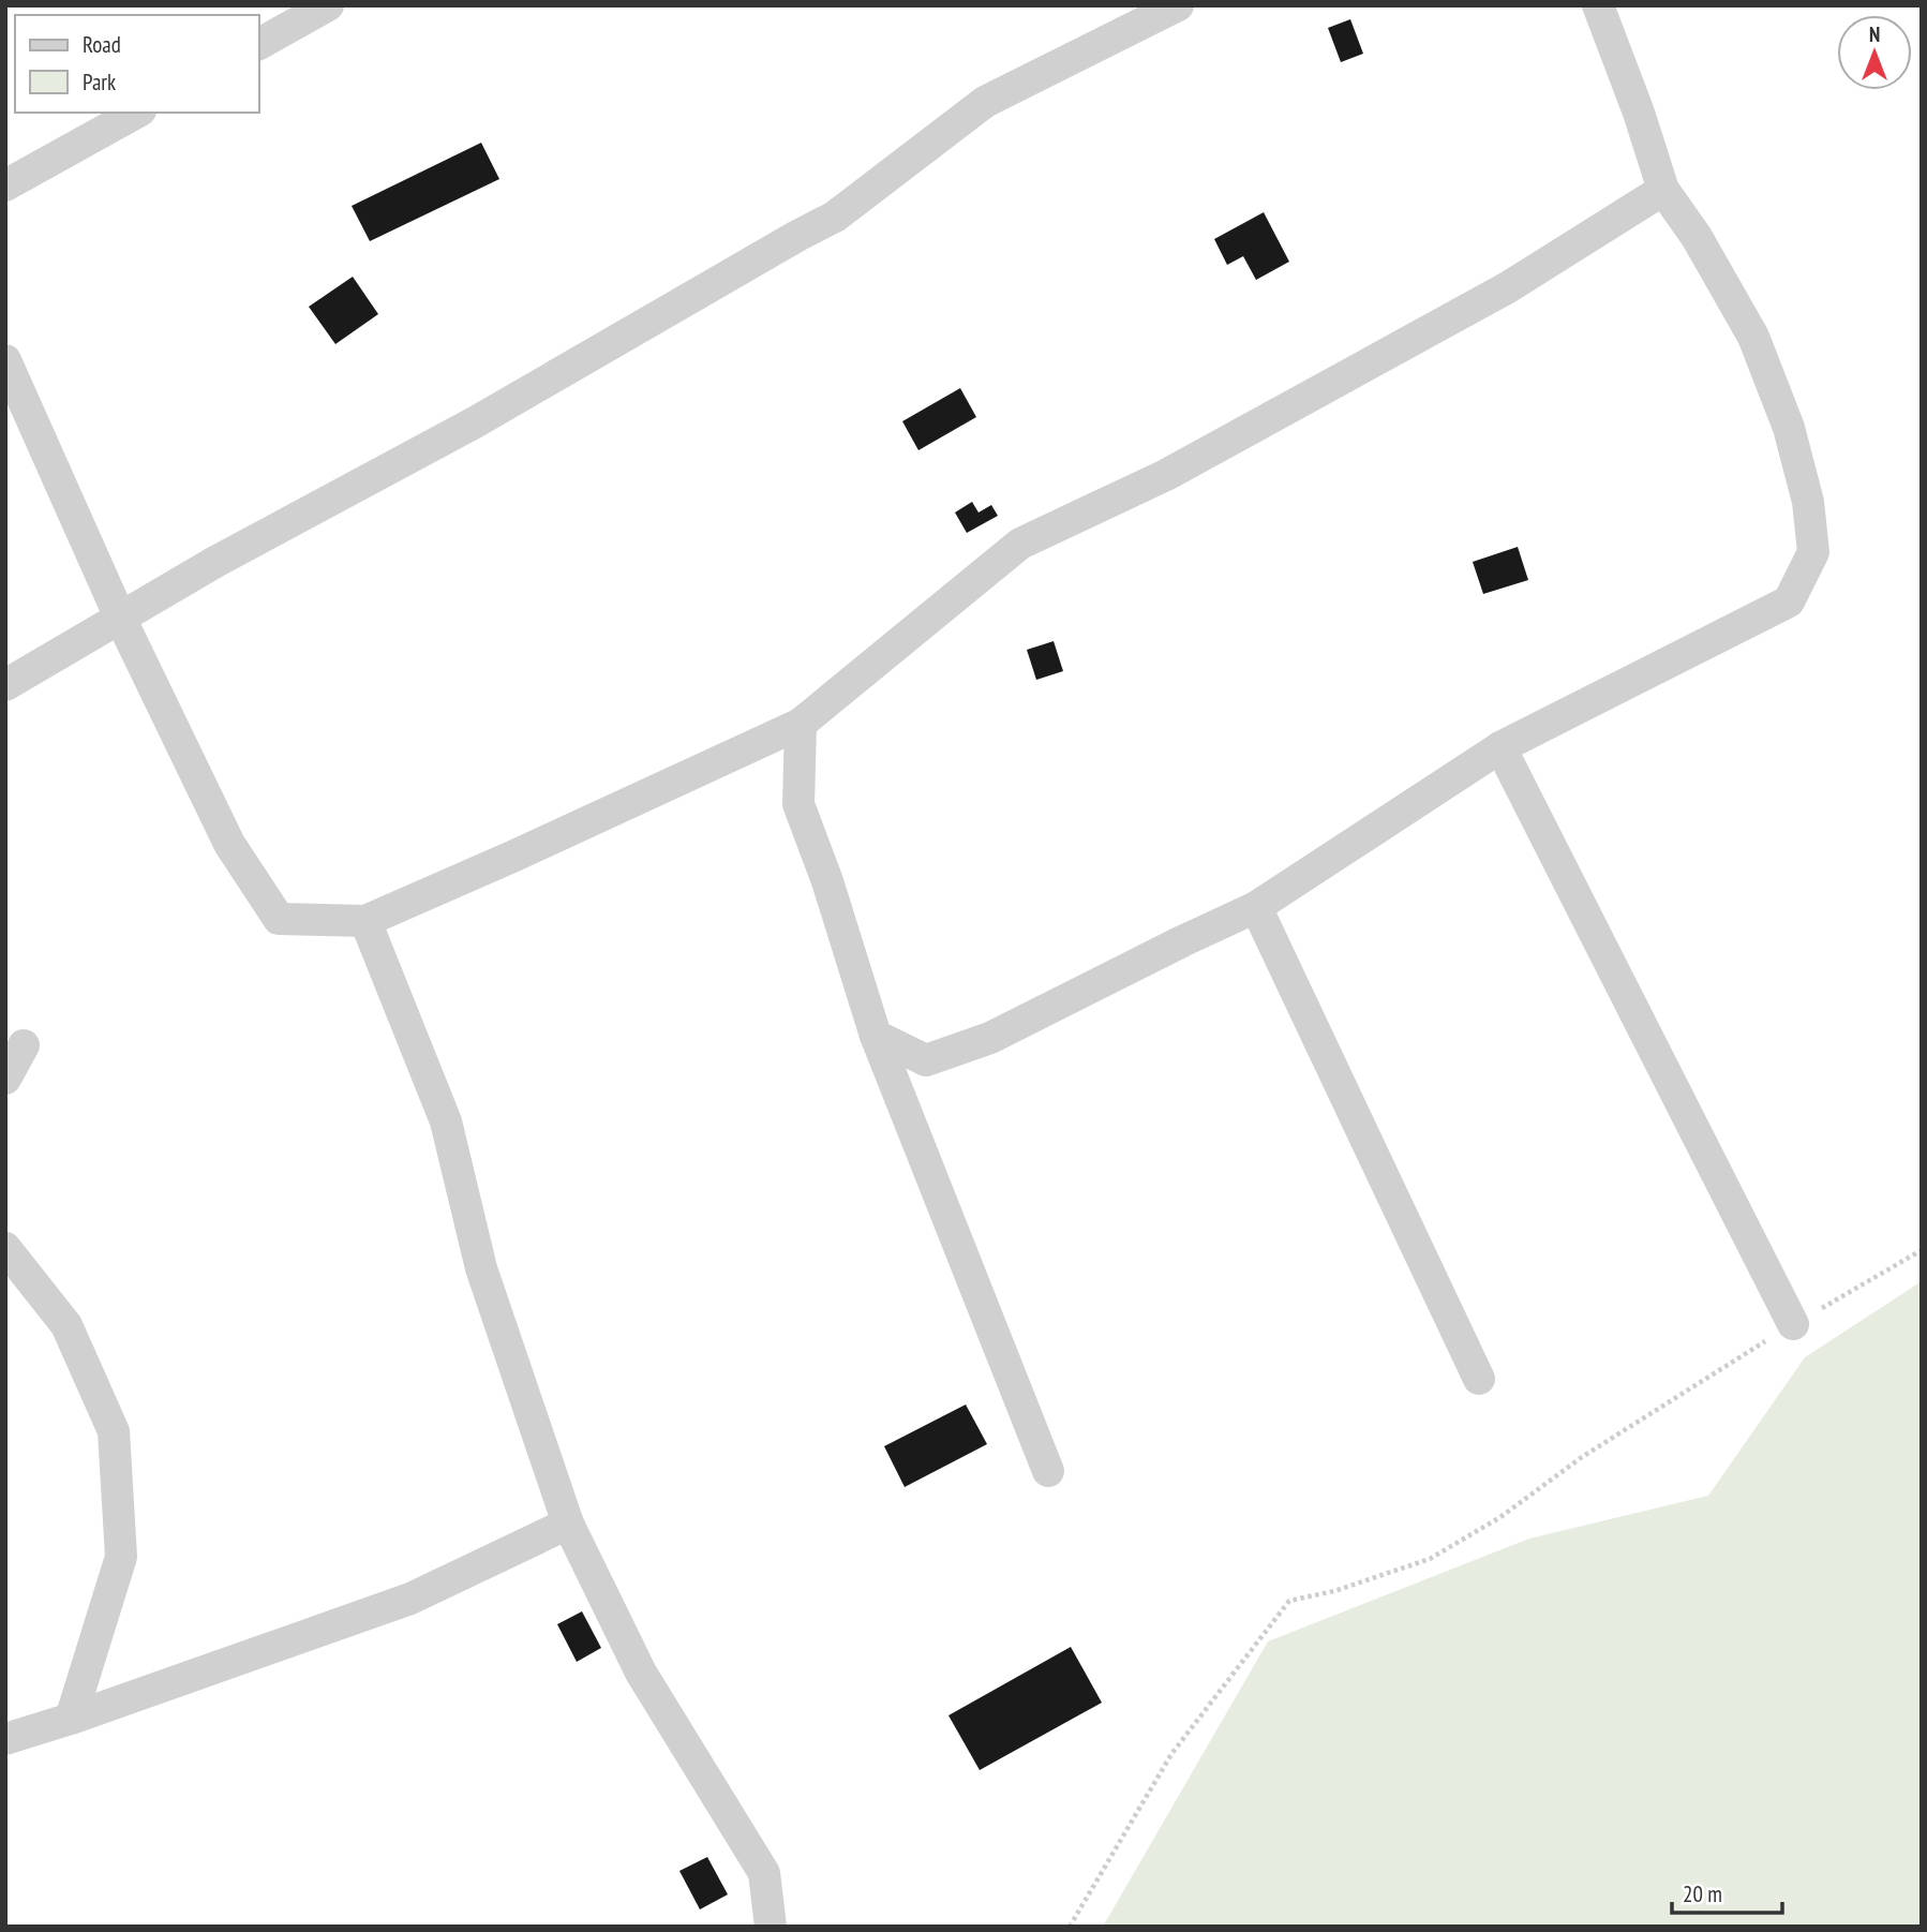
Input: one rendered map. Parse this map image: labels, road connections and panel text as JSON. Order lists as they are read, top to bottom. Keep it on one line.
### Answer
{"legend":["Road","Park"],"scale_bar":"20 m","north":"top"}
